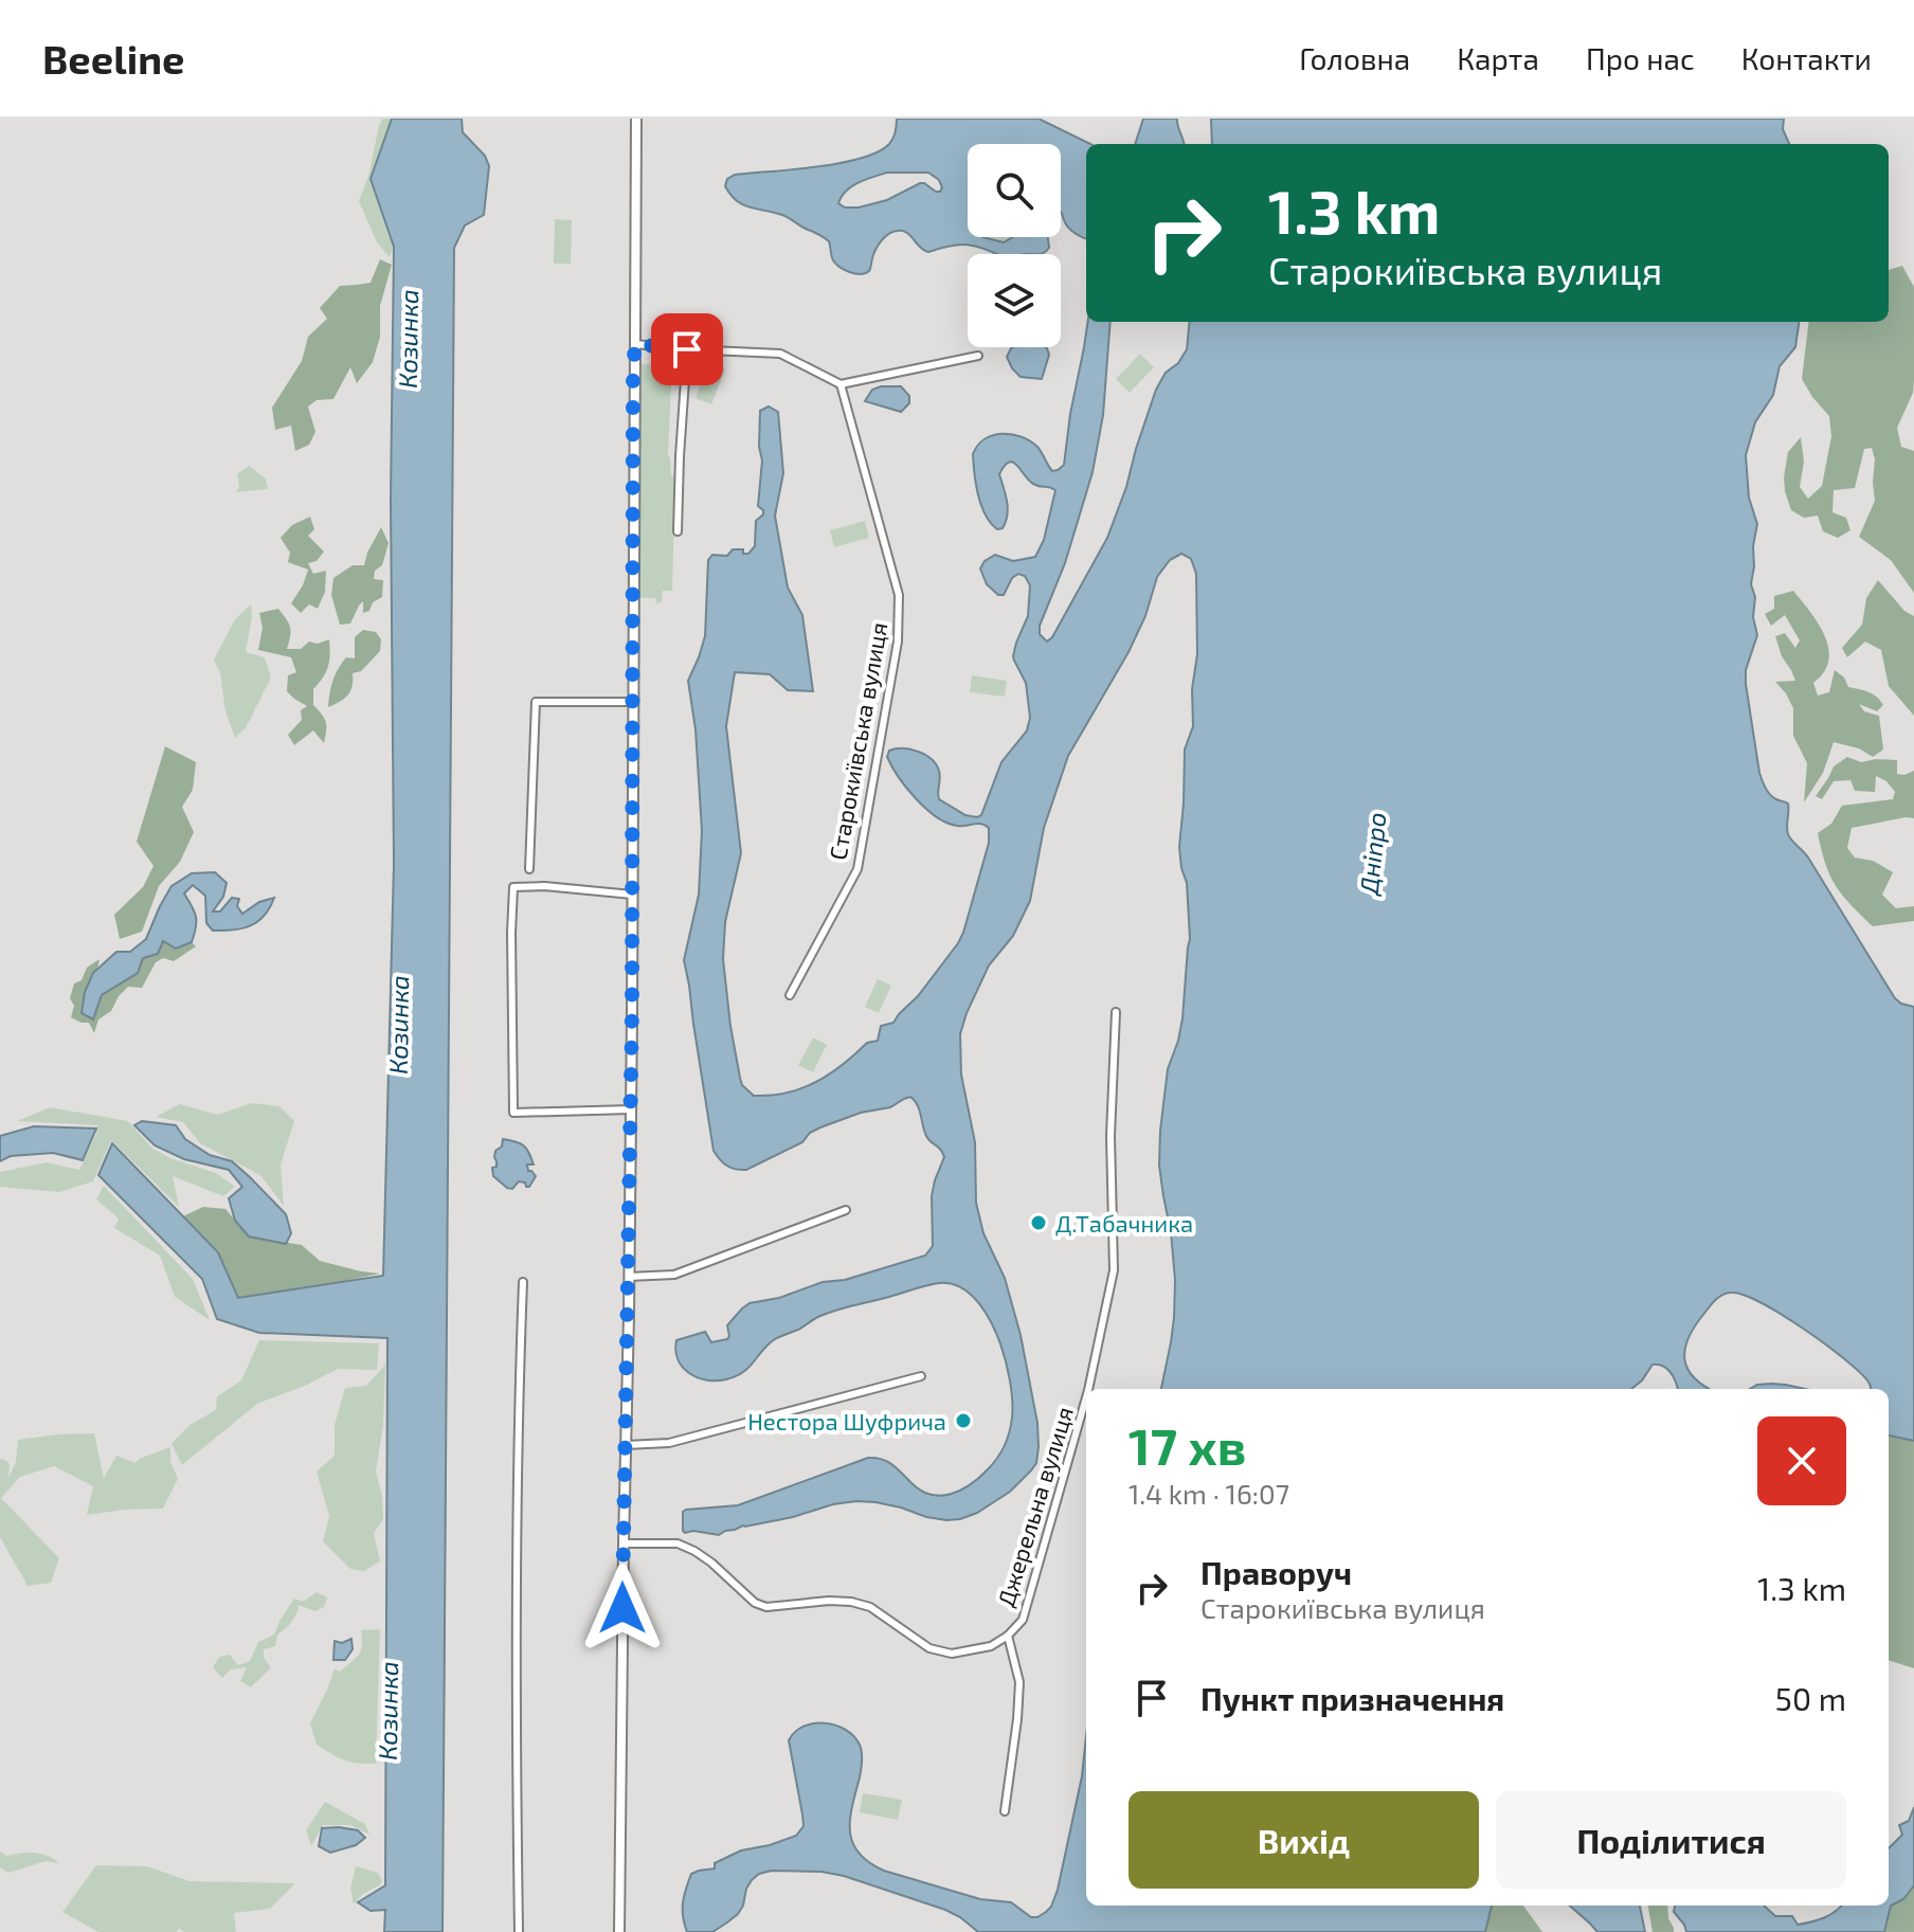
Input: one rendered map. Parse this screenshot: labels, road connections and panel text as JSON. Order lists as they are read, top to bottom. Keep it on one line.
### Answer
{"streets":{"street":["Старокиївська вулиця","Джерельна вулиця"]},"water":["Козинка","Дніпро"],"places":["Д.Табачника","Нестора Шуфрича"],"page":{"header":"Beeline","nav":["Головна","Карта","Про нас","Контакти"],"turn":["1.3 km","Старокиївська вулиця"],"heading":["17 хв","1.4 km · 16:07"],"list":[{"name":"Праворуч","note":"Старокиївська вулиця","value":"1.3 km"},{"name":"Пункт призначення","value":"50 m"}],"buttons":["Вихід","Поділитися"]}}
